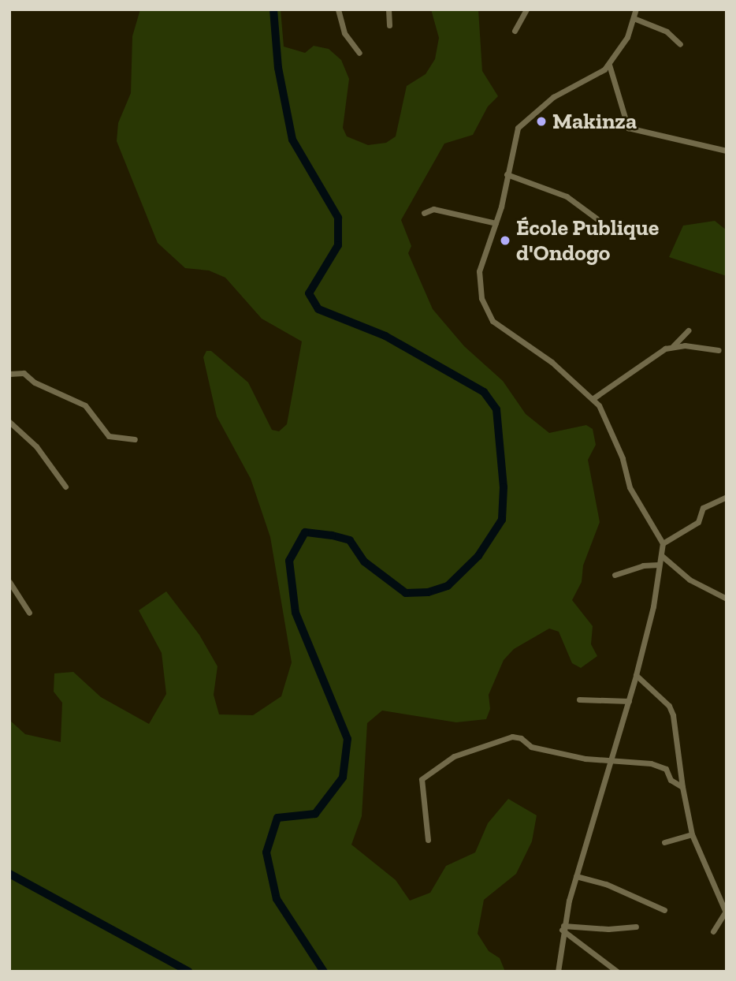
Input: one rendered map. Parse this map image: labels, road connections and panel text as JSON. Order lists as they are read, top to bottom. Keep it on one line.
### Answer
{"places":["Makinza","École Publique d'Ondogo"]}
